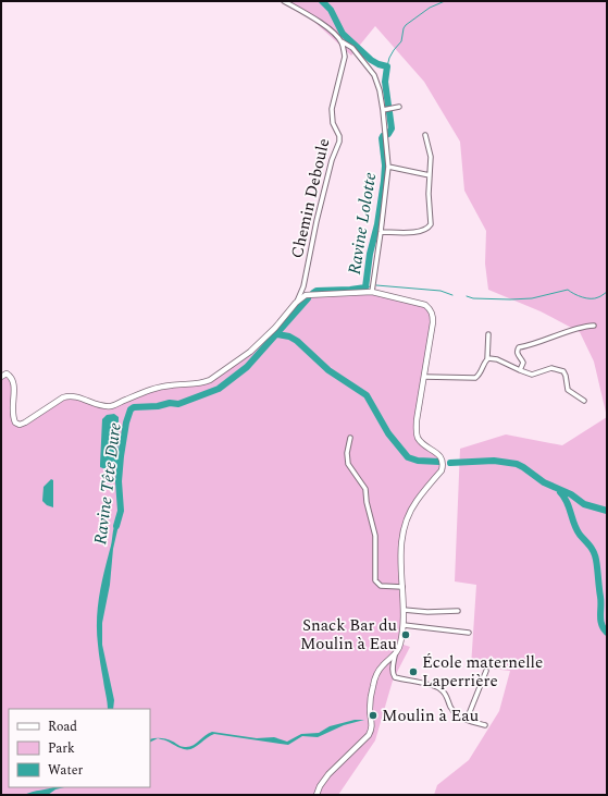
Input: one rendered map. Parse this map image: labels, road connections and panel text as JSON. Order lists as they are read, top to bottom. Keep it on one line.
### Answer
{"streets":{"street":["Chemin Deboule"]},"water":["Ravine Lolotte","Ravine Tête Dure"],"places":["Snack Bar du Moulin à Eau","École maternelle Laperrière","Moulin à Eau"],"legend":["Road","Park","Water"]}
